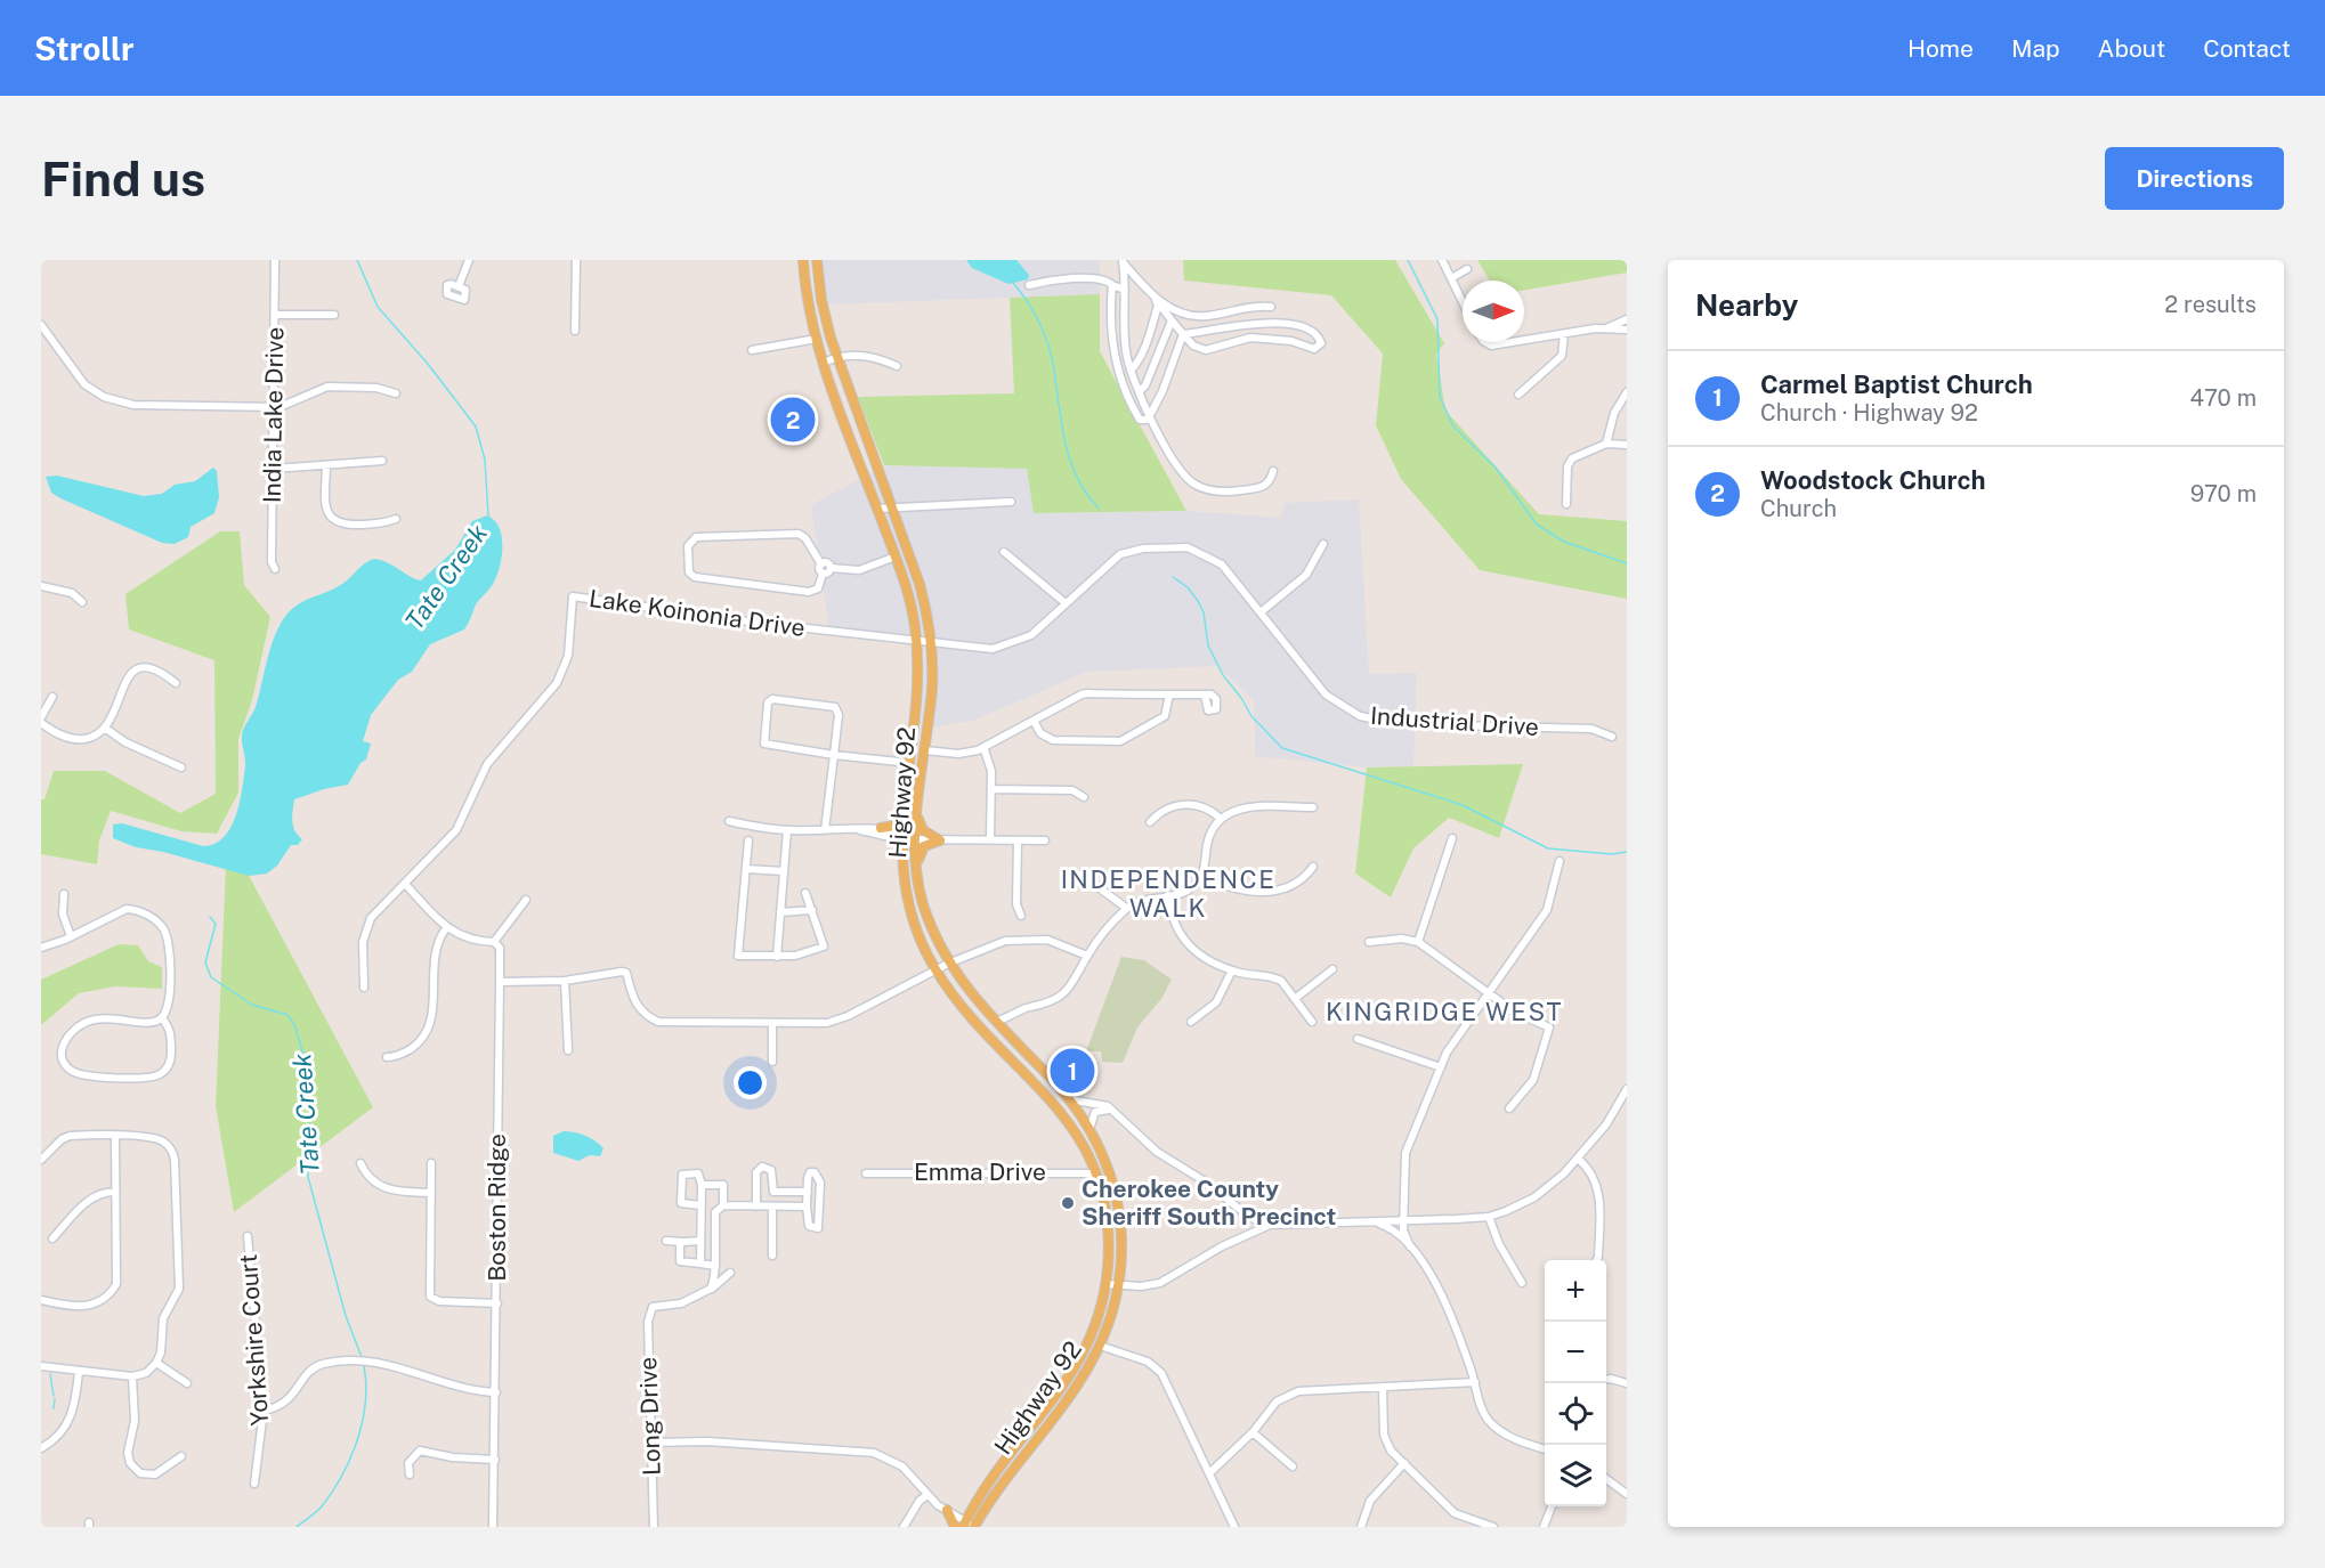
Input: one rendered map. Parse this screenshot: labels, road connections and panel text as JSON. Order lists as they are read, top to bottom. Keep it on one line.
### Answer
{"streets":{"main road":["Highway 92"],"street":["India Lake Drive","Lake Koinonia Drive","Industrial Drive","Emma Drive","Boston Ridge","Yorkshire Court","Long Drive"]},"crossings":[["Lake Koinonia Drive","Industrial Drive"],["Lake Koinonia Drive","Highway 92"],["Industrial Drive","Highway 92"],["Highway 92","Emma Drive"]],"districts":["INDEPENDENCE WALK","KINGRIDGE WEST"],"water":["Tate Creek"],"places":["Cherokee County Sheriff South Precinct"],"north":"right","page":{"header":"Strollr","nav":["Home","Map","About","Contact"],"buttons":"Directions","title":"Find us","heading":["Nearby","2 results"],"list":[{"mark":"1","name":"Carmel Baptist Church","note":"Church · Highway 92","value":"470 m"},{"mark":"2","name":"Woodstock Church","note":"Church","value":"970 m"}],"pins":["2","1"],"map_buttons":["+","−"]}}
